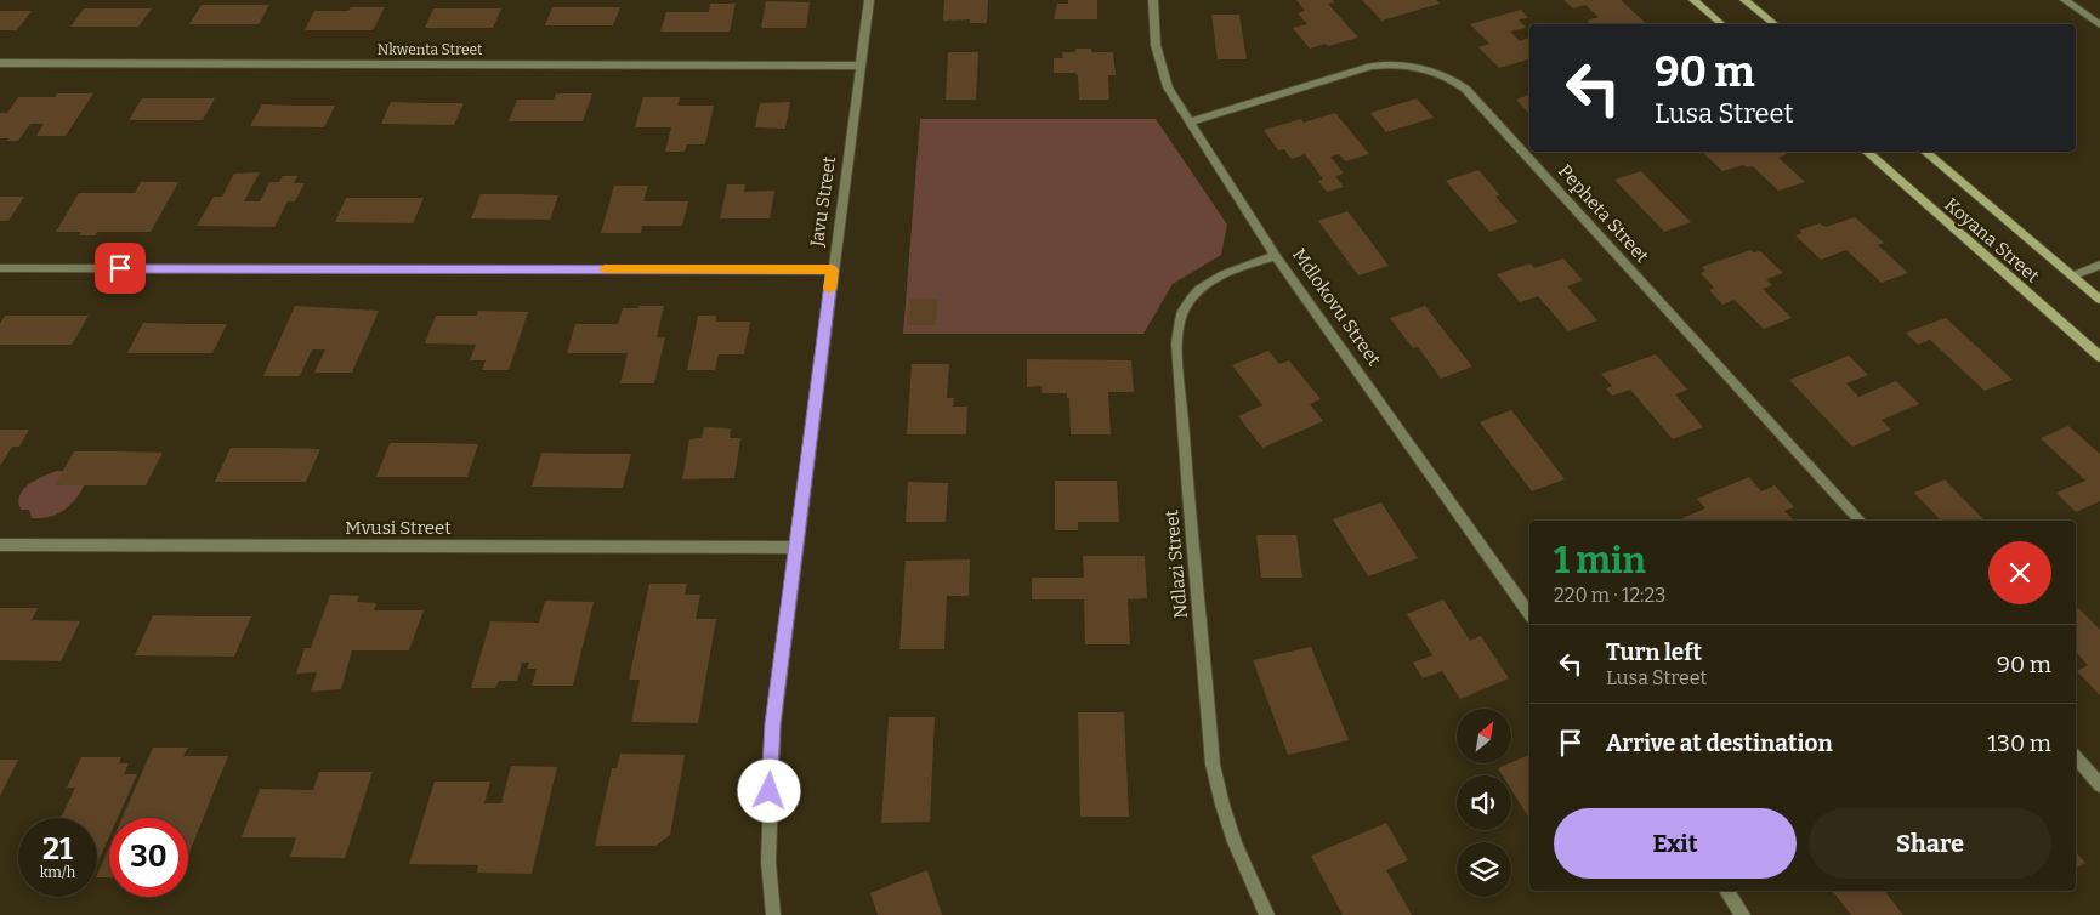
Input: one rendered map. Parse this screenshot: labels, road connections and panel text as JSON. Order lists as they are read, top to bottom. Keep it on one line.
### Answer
{"streets":{"main road":["Koyana Street"],"street":["Nkwenta Street","Javu Street","Pepheta Street","Mdlokovu Street","Mvusi Street","Ndlazi Street"]},"crossings":[["Nkwenta Street","Javu Street"],["Javu Street","Mvusi Street"],["Pepheta Street","Mdlokovu Street"],["Mdlokovu Street","Ndlazi Street"]],"north":"top right","page":{"turn":["90 m","Lusa Street"],"heading":["1 min","220 m · 12:23"],"list":[{"name":"Turn left","note":"Lusa Street","value":"90 m"},{"name":"Arrive at destination","value":"130 m"}],"buttons":["Exit","Share"],"speed":"21 km/h","limit":"30"}}
